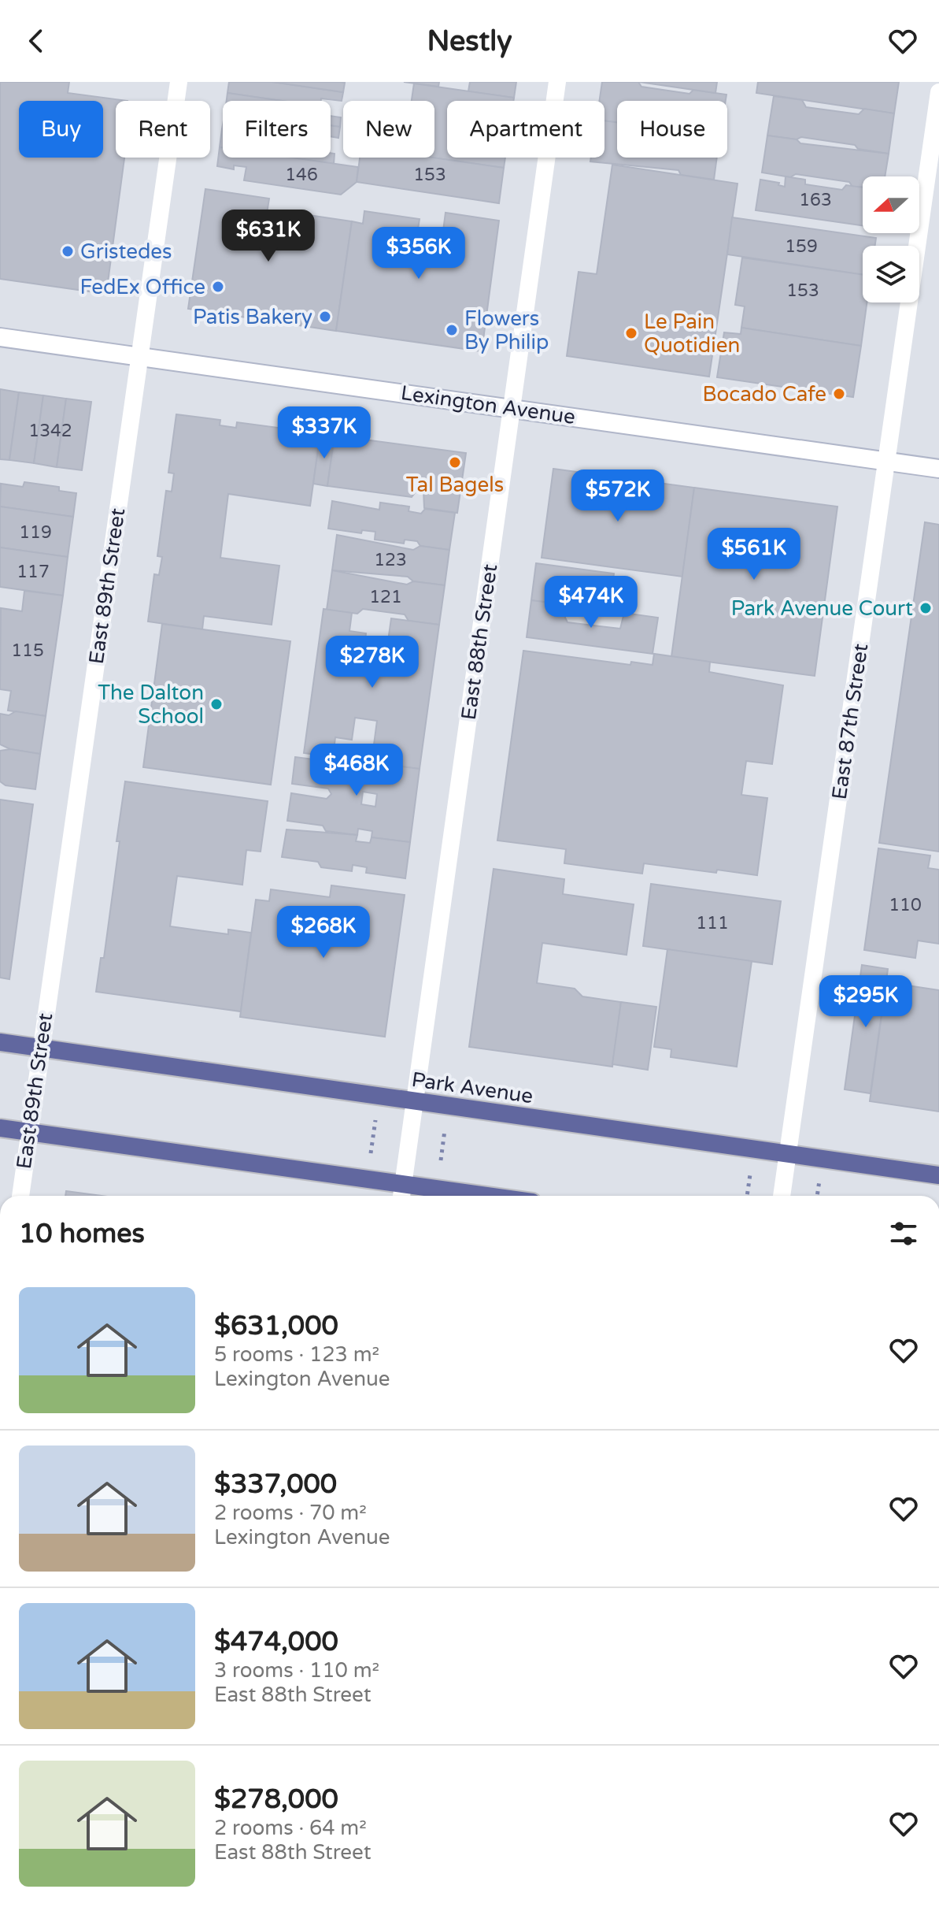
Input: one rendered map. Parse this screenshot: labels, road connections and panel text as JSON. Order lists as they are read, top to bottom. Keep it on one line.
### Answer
{"streets":{"main road":["Park Avenue"],"street":["Lexington Avenue","East 89th Street","East 88th Street","East 87th Street"]},"crossings":[["Lexington Avenue","East 89th Street"],["Lexington Avenue","East 88th Street"],["Lexington Avenue","East 87th Street"],["East 89th Street","Park Avenue"],["East 88th Street","Park Avenue"],["East 87th Street","Park Avenue"]],"places":["Gristedes","FedEx Office","Patis Bakery","Flowers By Philip","Le Pain Quotidien","Bocado Cafe","Tal Bagels","Park Avenue Court","The Dalton School"],"house_numbers":["146","153","163","159","153","1342","119","123","117","121","115","110","111"],"north":"left","page":{"header":"Nestly","chip":["Buy","Rent","Filters","New","Apartment","House"],"price":["$631K","$356K","$337K","$572K","$561K","$474K","$278K","$468K","$268K","$295K"],"heading":"10 homes","list":[{"name":"$631,000","note":"5 rooms · 123 m² · Lexington Avenue"},{"name":"$337,000","note":"2 rooms · 70 m² · Lexington Avenue"},{"name":"$474,000","note":"3 rooms · 110 m² · East 88th Street"},{"name":"$278,000","note":"2 rooms · 64 m² · East 88th Street"}]}}
